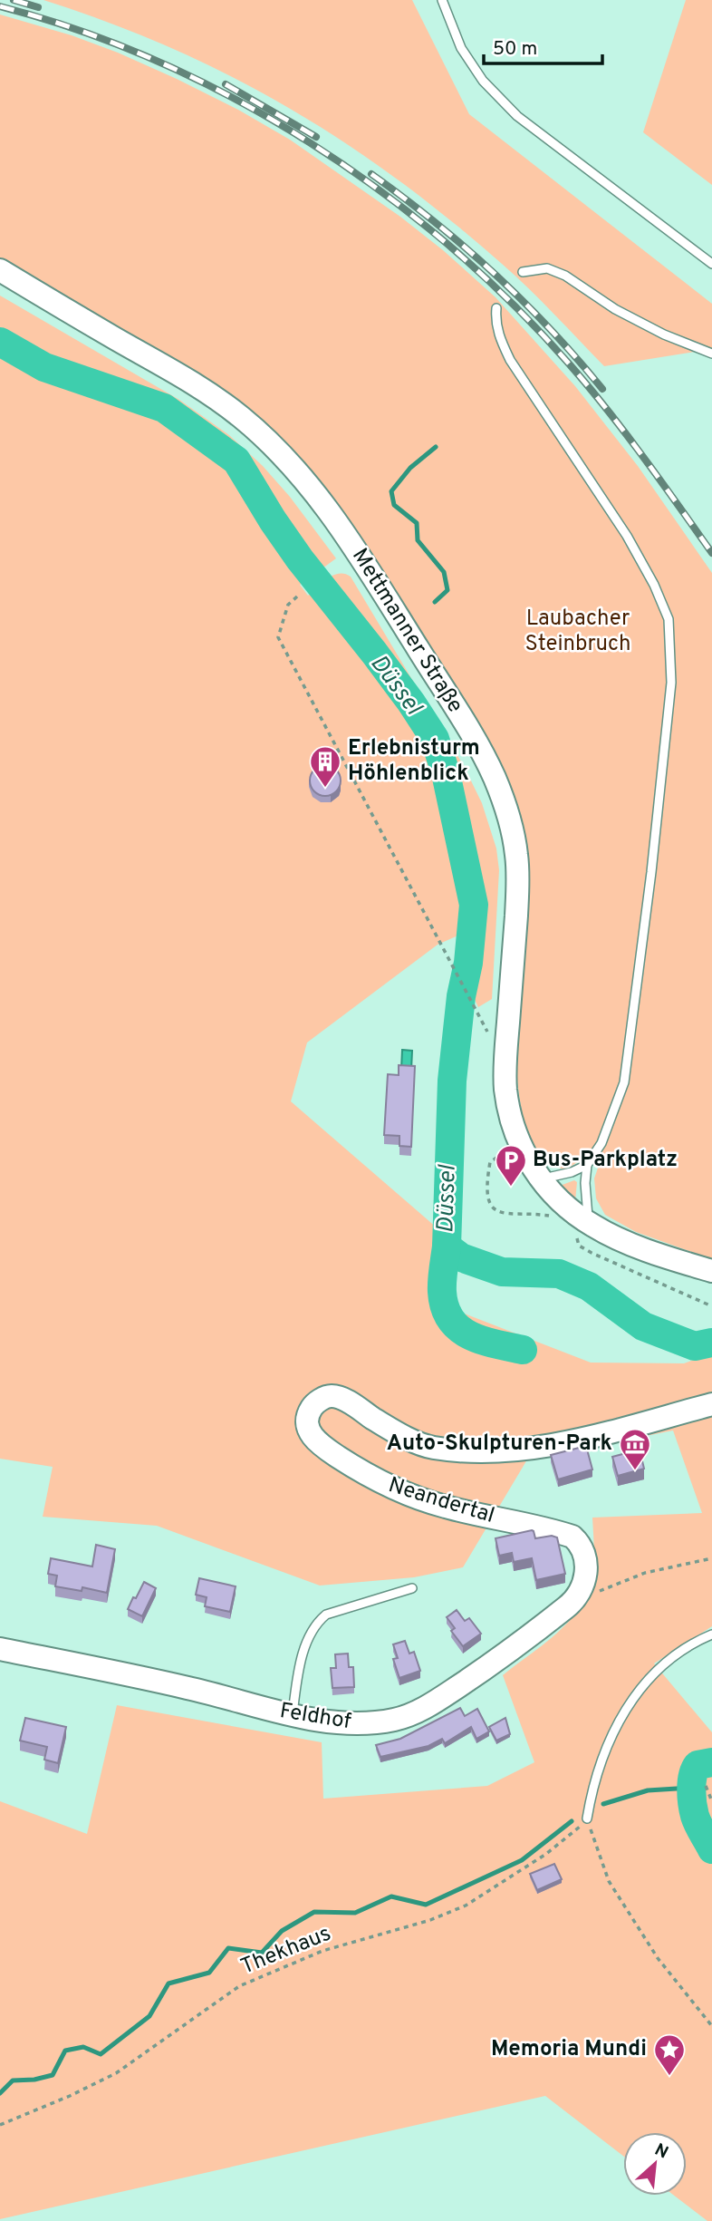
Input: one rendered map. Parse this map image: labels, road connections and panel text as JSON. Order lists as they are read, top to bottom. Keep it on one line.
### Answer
{"streets":{"main road":["Mettmanner Straße","Neandertal","Feldhof"],"path":["Thekhaus"]},"crossings":[["Neandertal","Feldhof"]],"water":["Düssel"],"parks":["Laubacher Steinbruch"],"places":{"building":["Erlebnisturm Höhlenblick"],"parking":["Bus-Parkplatz"],"museum":["Auto-Skulpturen-Park"],"place":["Memoria Mundi"]},"scale_bar":"50 m","north":"top right"}
